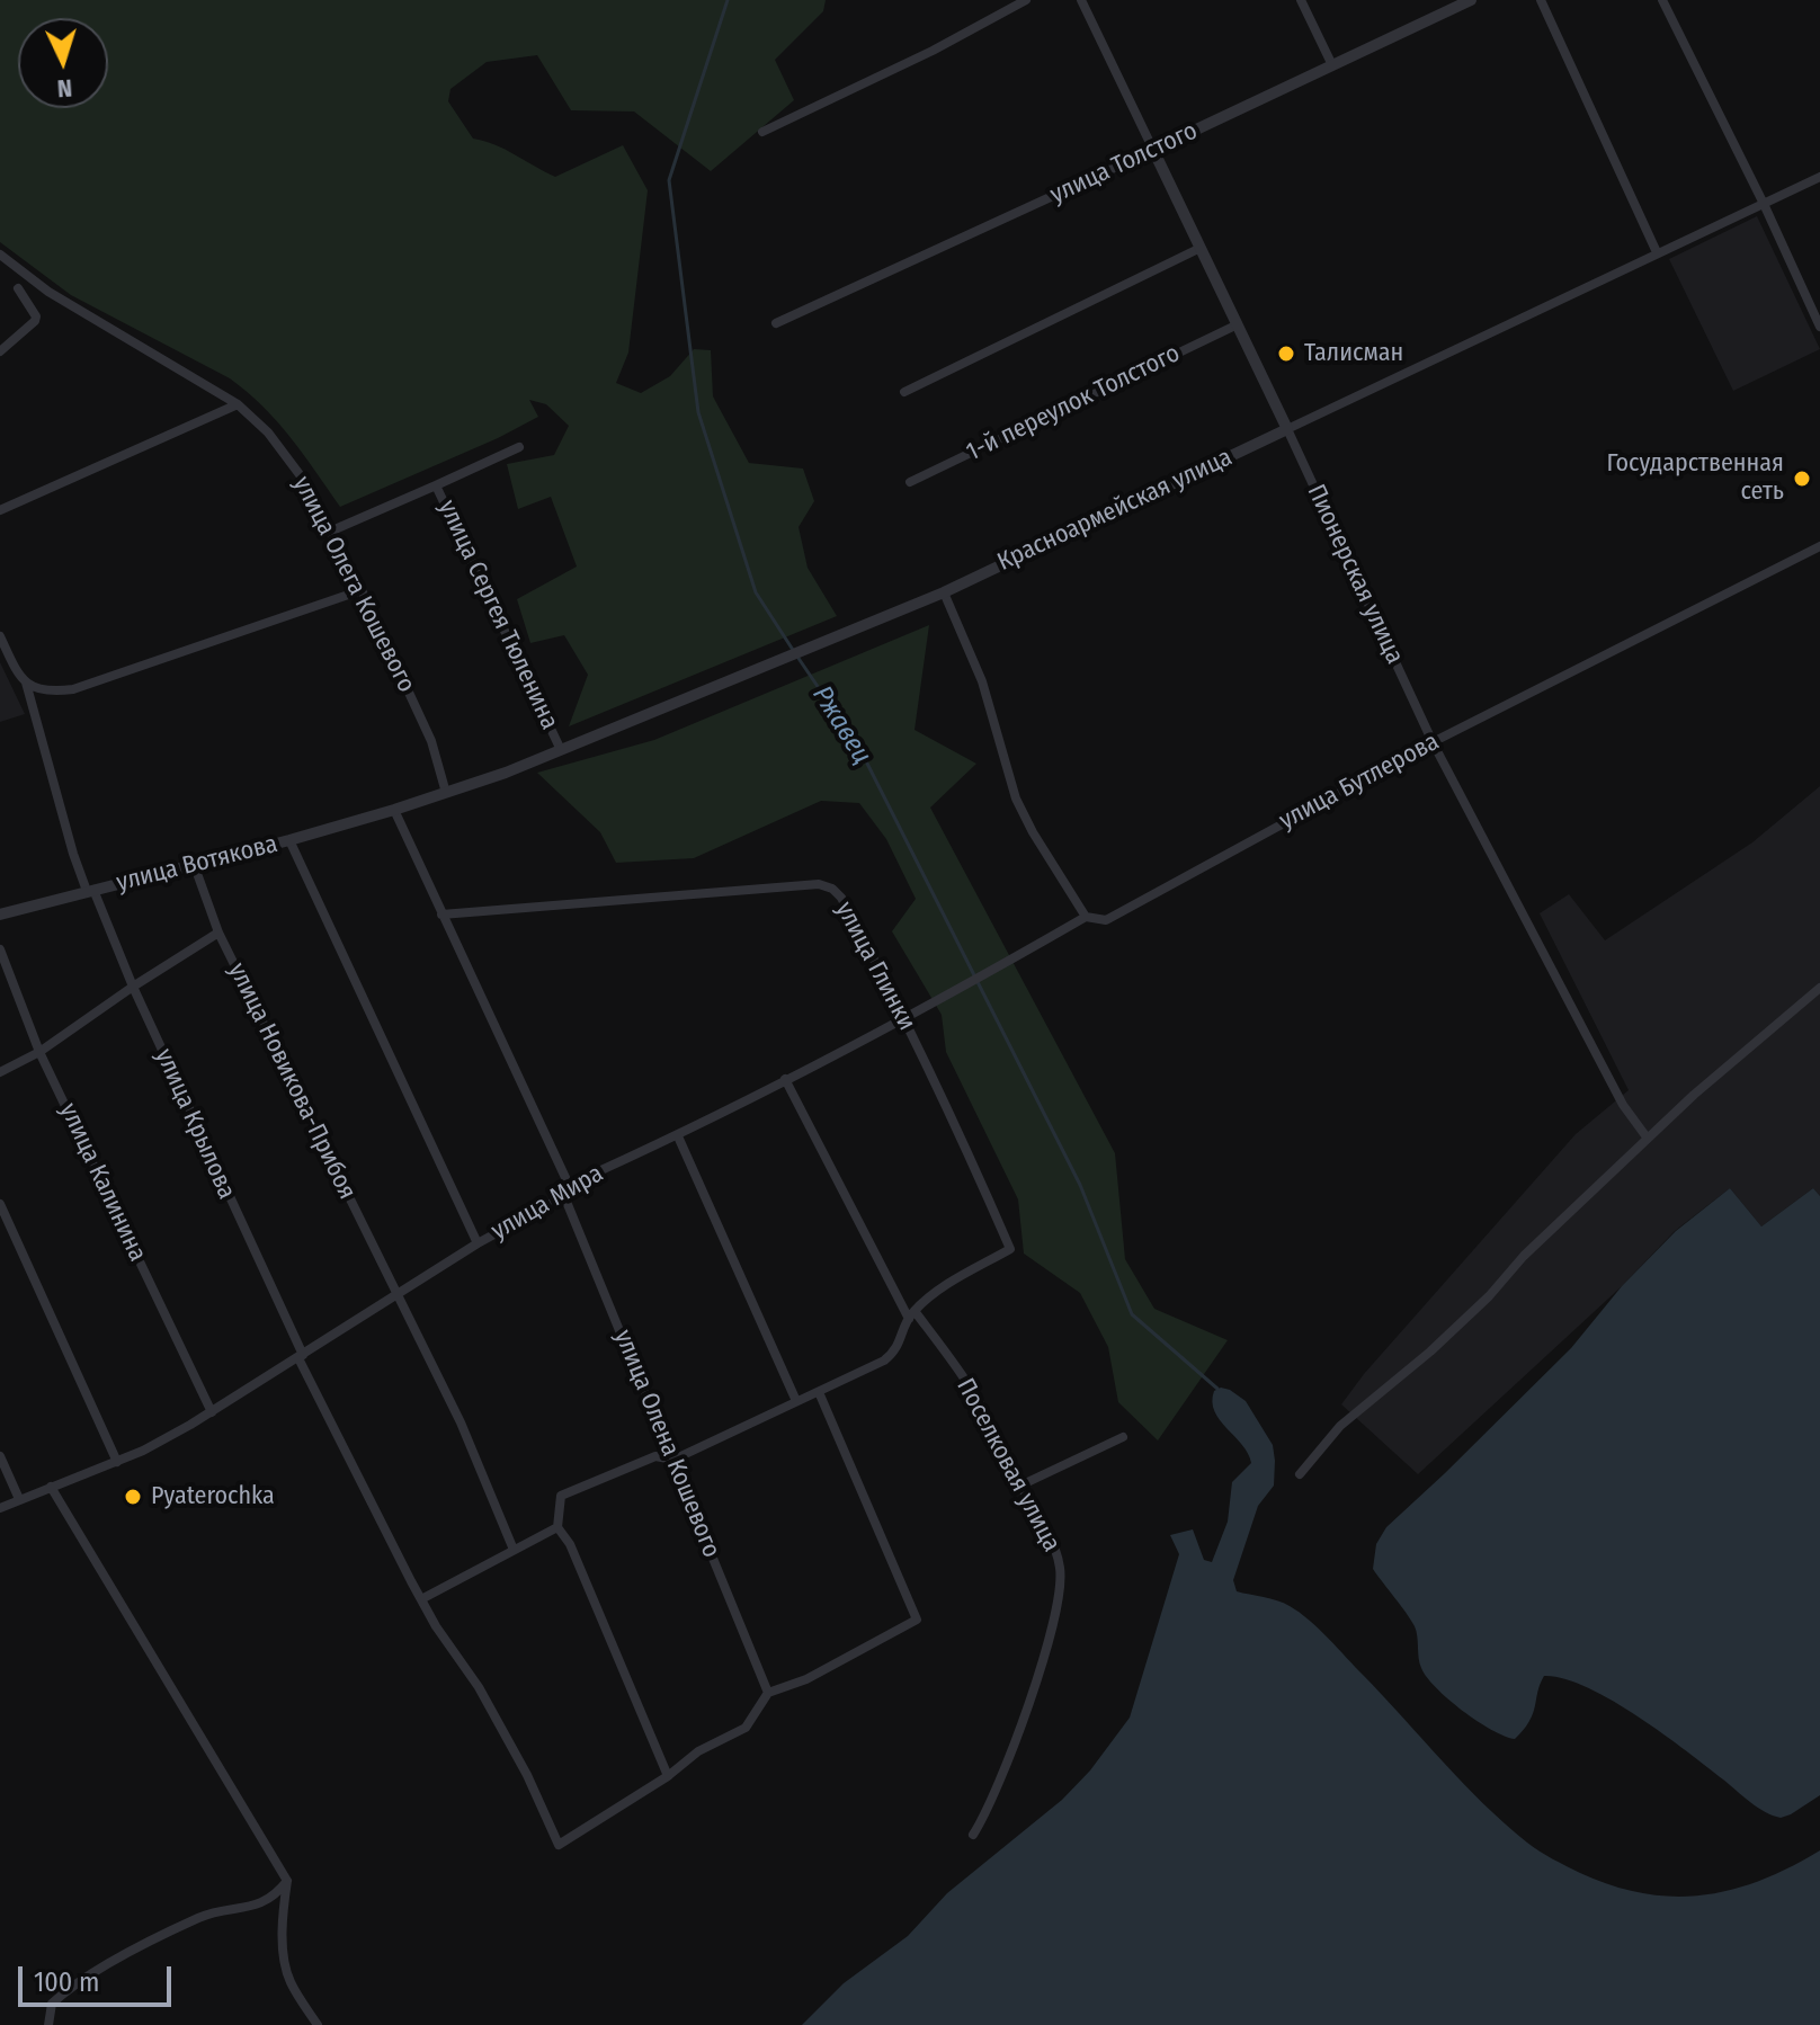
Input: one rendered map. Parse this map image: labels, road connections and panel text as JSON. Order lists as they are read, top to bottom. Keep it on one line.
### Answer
{"streets":{"street":["улица Толстого","1-й переулок Толстого","Красноармейская улица","Пионерская улица","улица Олега Кошевого","улица Сергея Тюленина","улица Бутлерова","улица Вотякова","улица Глинки","улица Новикова-Прибоя","улица Крылова","улица Калинина","улица Мира","улица Олена Кошевого","Поселковая улица"]},"crossings":[["улица Толстого","Пионерская улица"],["1-й переулок Толстого","Пионерская улица"],["Красноармейская улица","Пионерская улица"],["Красноармейская улица","улица Олега Кошевого"],["Красноармейская улица","улица Сергея Тюленина"],["Красноармейская улица","улица Вотякова"],["Пионерская улица","улица Бутлерова"],["улица Олега Кошевого","улица Сергея Тюленина"],["улица Бутлерова","улица Глинки"],["улица Бутлерова","улица Мира"],["улица Вотякова","улица Новикова-Прибоя"],["улица Вотякова","улица Крылова"],["улица Глинки","улица Мира"],["улица Глинки","Поселковая улица"],["улица Новикова-Прибоя","улица Мира"],["улица Крылова","улица Мира"],["улица Калинина","улица Мира"],["улица Мира","улица Олена Кошевого"],["улица Мира","Поселковая улица"]],"water":["Ржавец"],"places":["Талисман","Государственная сеть","Pyaterochka"],"scale_bar":"100 m","north":"bottom"}
